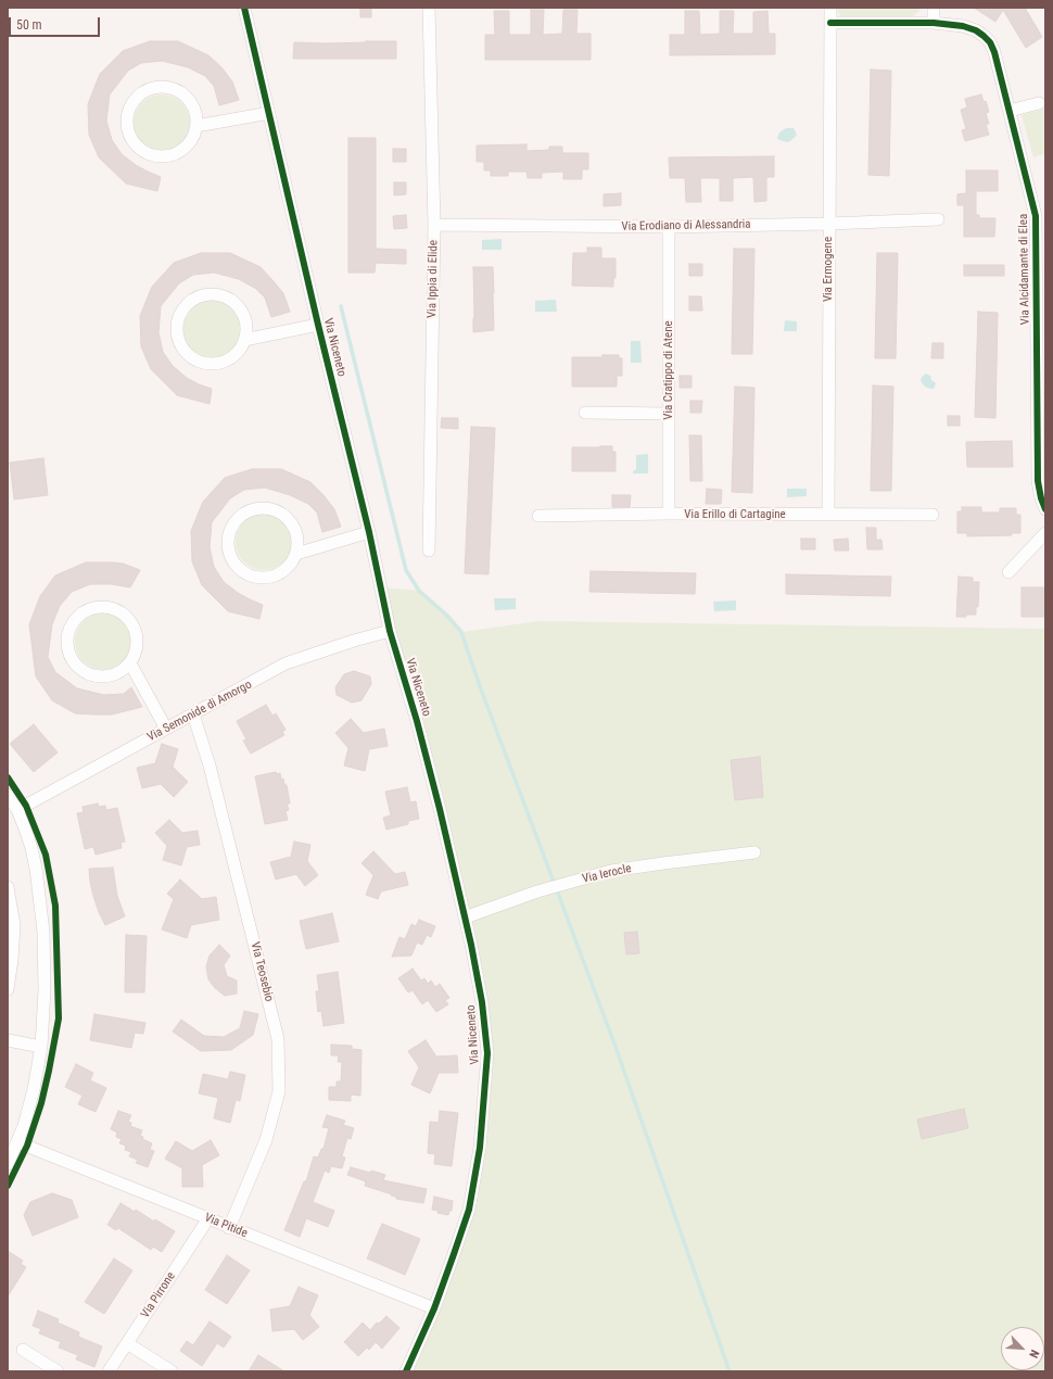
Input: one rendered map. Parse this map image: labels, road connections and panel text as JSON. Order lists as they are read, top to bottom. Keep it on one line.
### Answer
{"streets":{"street":["Via Erodiano di Alessandria","Via Ermogene","Via Alcidamante di Elea","Via Ippia di Elide","Via Niceneto","Via Cratippo di Atene","Via Erillo di Cartagine","Via Semonide di Amorgo","Via Ierocle","Via Teosebio","Via Pitide","Via Pirrone"]},"crossings":[["Via Erodiano di Alessandria","Via Ermogene"],["Via Erodiano di Alessandria","Via Ippia di Elide"],["Via Erodiano di Alessandria","Via Cratippo di Atene"],["Via Ermogene","Via Alcidamante di Elea"],["Via Ermogene","Via Erillo di Cartagine"],["Via Niceneto","Via Semonide di Amorgo"],["Via Niceneto","Via Ierocle"],["Via Niceneto","Via Pitide"],["Via Cratippo di Atene","Via Erillo di Cartagine"],["Via Semonide di Amorgo","Via Teosebio"],["Via Teosebio","Via Pitide"],["Via Pitide","Via Pirrone"]],"scale_bar":"50 m","north":"bottom right"}
